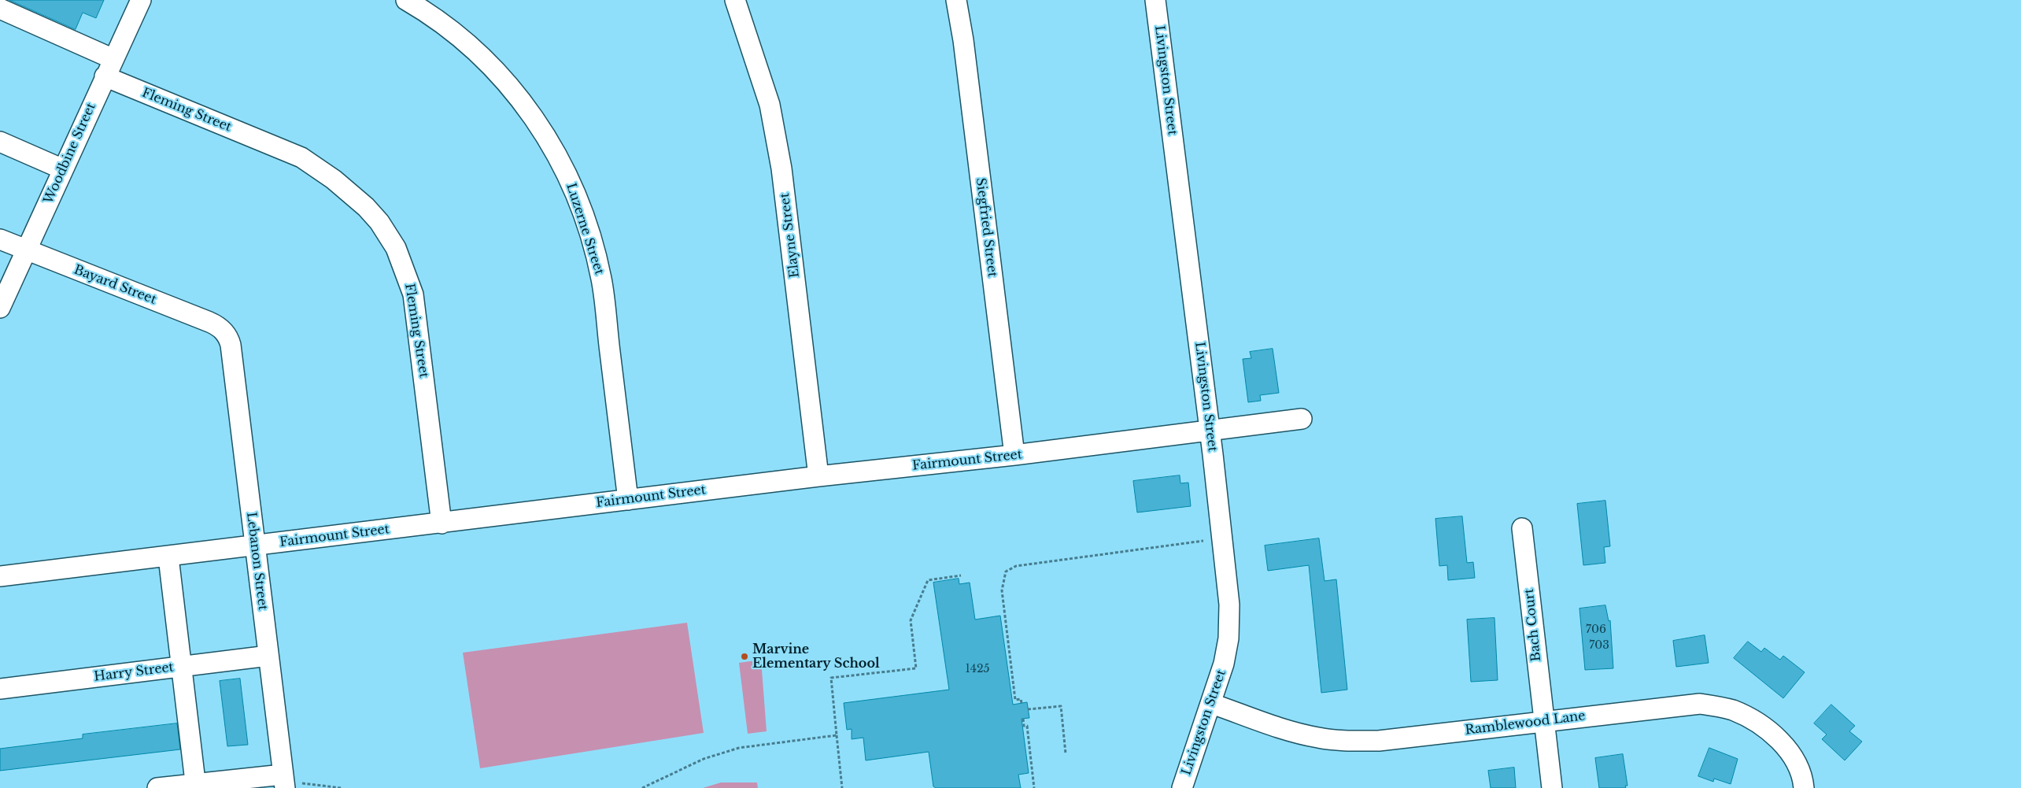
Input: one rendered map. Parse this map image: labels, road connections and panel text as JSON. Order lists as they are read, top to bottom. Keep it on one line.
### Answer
{"streets":{"street":["Livingston Street","Fleming Street","Woodbine Street","Siegfried Street","Luzerne Street","Elayne Street","Bayard Street","Fairmount Street","Lebanon Street","Bach Court","Harry Street","Ramblewood Lane"]},"crossings":[["Livingston Street","Fairmount Street"],["Livingston Street","Ramblewood Lane"],["Fleming Street","Woodbine Street"],["Fleming Street","Fairmount Street"],["Woodbine Street","Bayard Street"],["Siegfried Street","Fairmount Street"],["Luzerne Street","Fairmount Street"],["Elayne Street","Fairmount Street"],["Bayard Street","Lebanon Street"],["Fairmount Street","Lebanon Street"],["Lebanon Street","Harry Street"],["Bach Court","Ramblewood Lane"]],"places":["Marvine Elementary School"],"house_numbers":["706","703","1425"]}
